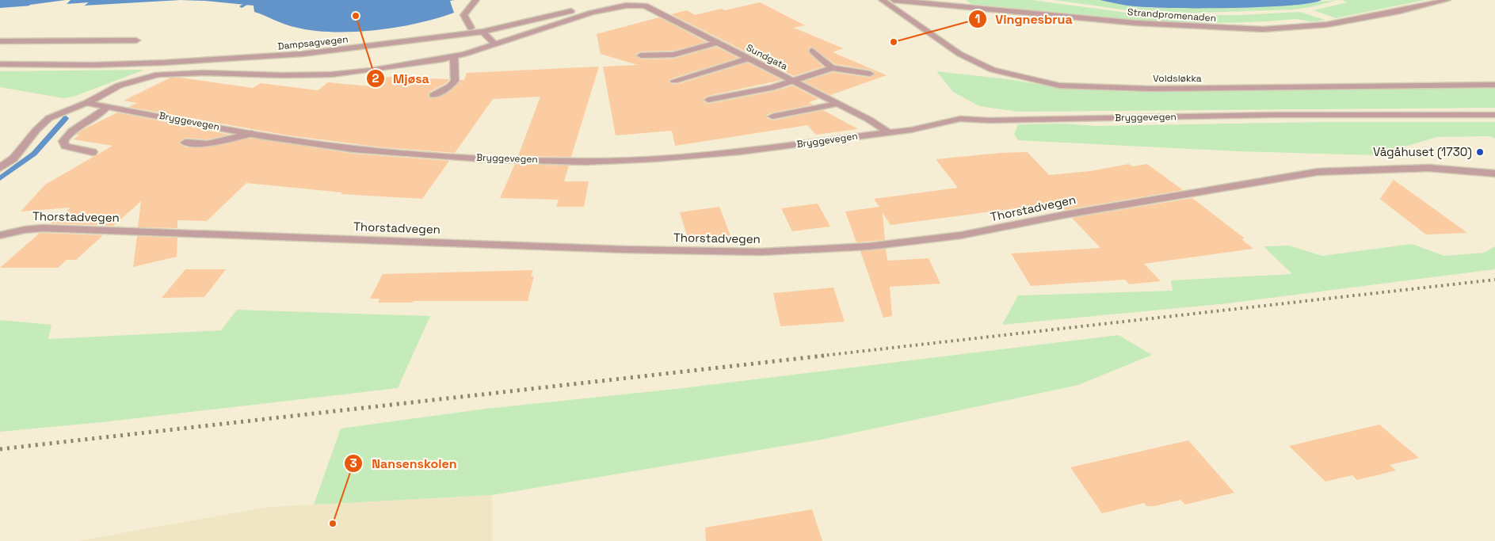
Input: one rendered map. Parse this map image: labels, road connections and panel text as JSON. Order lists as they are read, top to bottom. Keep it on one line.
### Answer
{"streets":{"street":["Strandpromenaden","Dampsagvegen","Sundgata","Voldsløkka","Bryggevegen","Thorstadvegen"]},"crossings":[["Sundgata","Bryggevegen"]],"places":["Mjøsa","Vingnesbrua","Vågåhuset (1730)","Nansenskolen"]}
